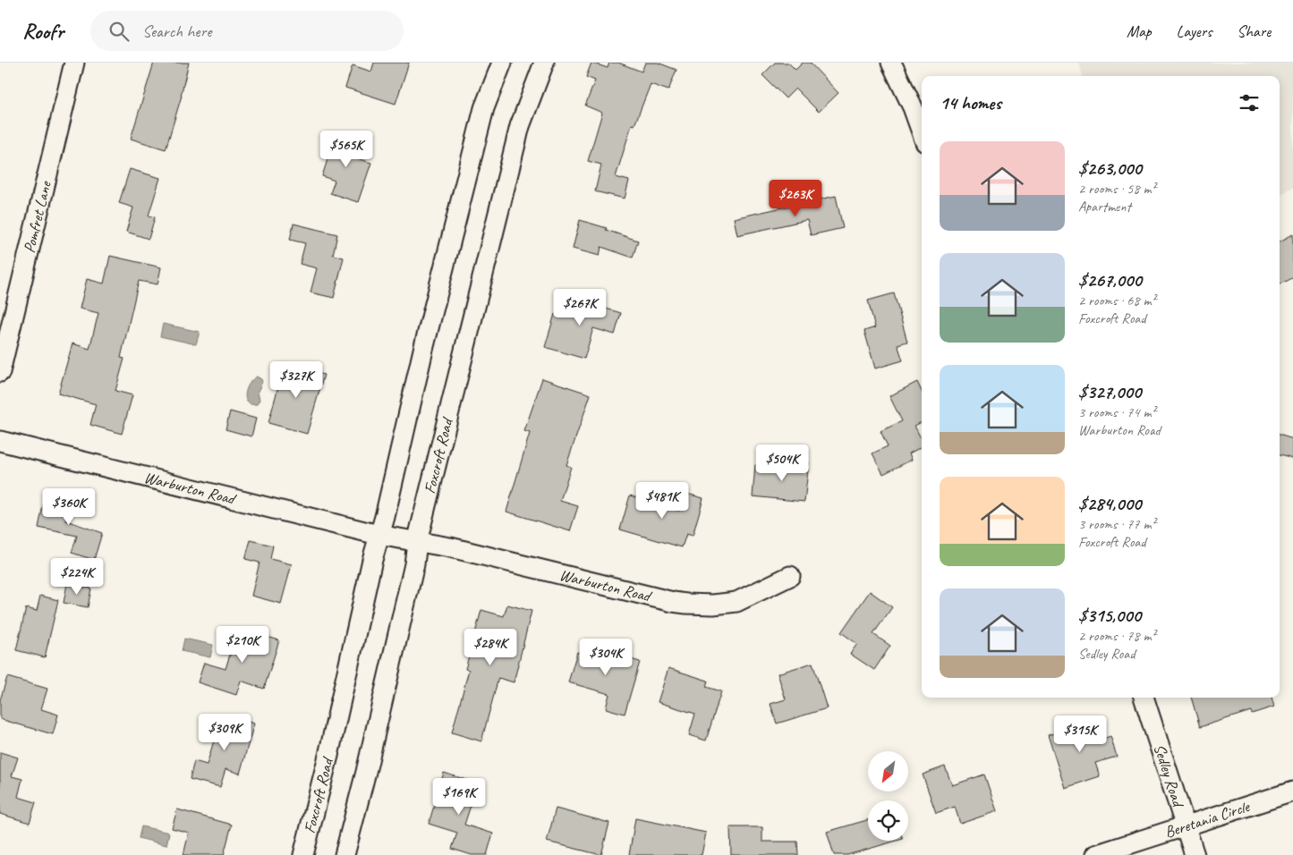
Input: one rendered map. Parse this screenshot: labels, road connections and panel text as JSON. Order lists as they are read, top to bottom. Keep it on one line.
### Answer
{"streets":{"street":["Pomfret Lane","Foxcroft Road","Warburton Road","Sedley Road","Beretania Circle"]},"crossings":[["Foxcroft Road","Warburton Road"],["Sedley Road","Beretania Circle"]],"north":"bottom left","page":{"header":"Roofr","search":"Search here","nav":["Map","Layers","Share"],"heading":"14 homes","list":[{"name":"$263,000","note":"2 rooms · 58 m² · Apartment"},{"name":"$267,000","note":"2 rooms · 68 m² · Foxcroft Road"},{"name":"$327,000","note":"3 rooms · 74 m² · Warburton Road"},{"name":"$284,000","note":"3 rooms · 77 m² · Foxcroft Road"},{"name":"$315,000","note":"2 rooms · 78 m² · Sedley Road"}],"price":["$565K","$263K","$267K","$327K","$504K","$481K","$360K","$224K","$210K","$284K","$304K","$309K","$315K","$169K"]}}
